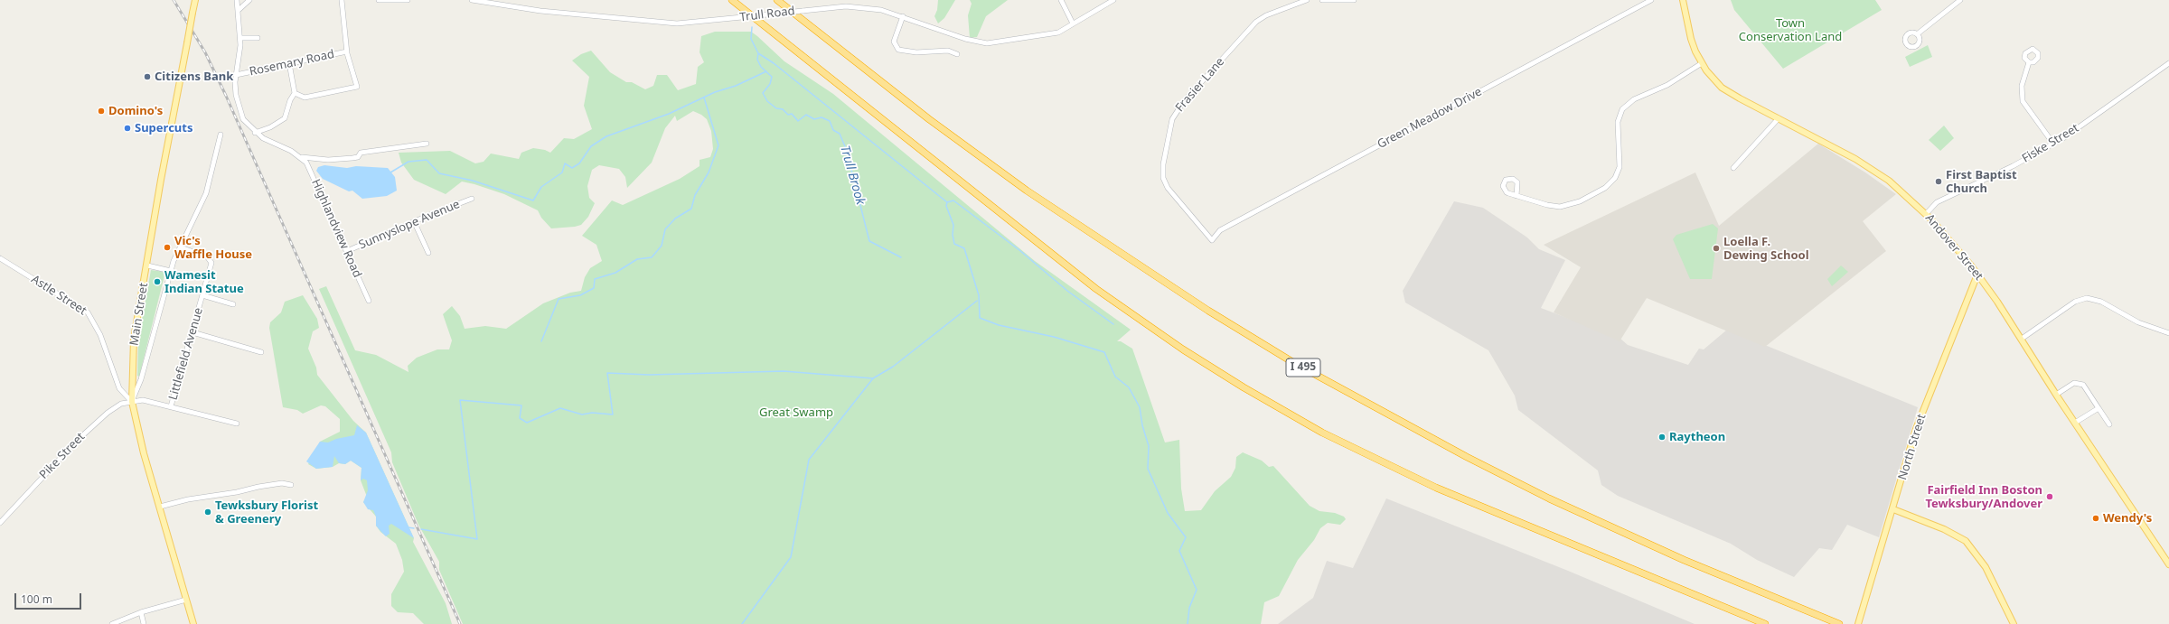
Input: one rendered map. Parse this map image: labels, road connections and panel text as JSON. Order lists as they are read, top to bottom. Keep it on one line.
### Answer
{"streets":{"highway":["I 495"],"main road":["Andover Street","Main Street","North Street"],"street":["Trull Road","Rosemary Road","Frasier Lane","Green Meadow Drive","Fiske Street","Sunnyslope Avenue","Highlandview Road","Astle Street","Littlefield Avenue","Pike Street"]},"crossings":[["Frasier Lane","Green Meadow Drive"],["Fiske Street","Andover Street"],["Sunnyslope Avenue","Highlandview Road"],["Andover Street","North Street"],["Astle Street","Main Street"],["Astle Street","Pike Street"],["Main Street","Pike Street"],["Littlefield Avenue","Pike Street"]],"water":["Trull Brook"],"parks":["Town Conservation Land","Great Swamp"],"places":["Citizens Bank","Domino's","Supercuts","First Baptist Church","Vic's Waffle House","Loella F. Dewing School","Wamesit Indian Statue","Raytheon","Fairfield Inn Boston Tewksbury/Andover","Tewksbury Florist & Greenery","Wendy's"],"scale_bar":"100 m"}
